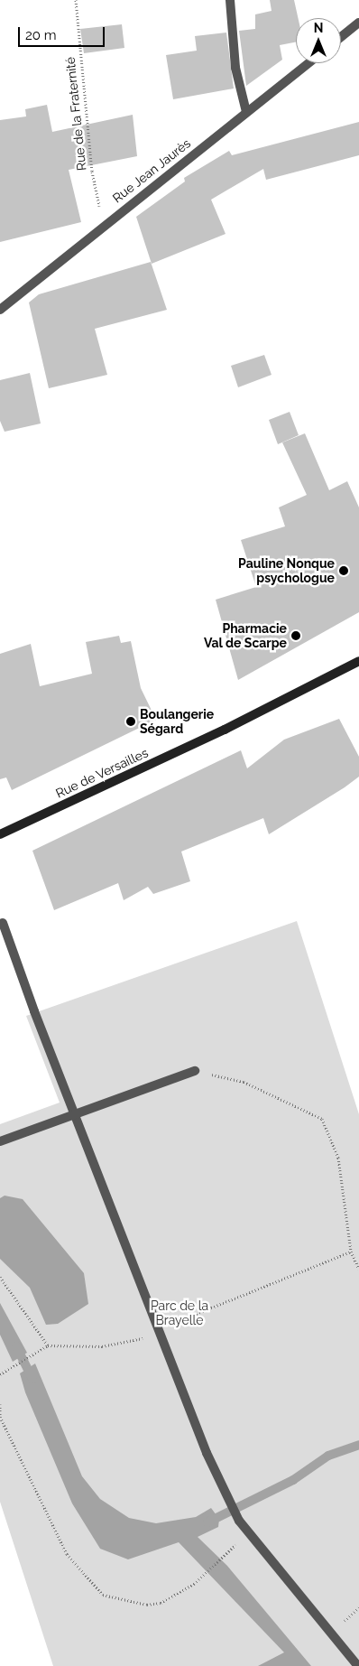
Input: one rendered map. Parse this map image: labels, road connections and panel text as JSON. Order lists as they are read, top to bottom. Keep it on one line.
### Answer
{"streets":{"street":["Rue Jean Jaurès","Rue de Versailles"],"path":["Rue de la Fraternité"]},"crossings":[["Rue de la Fraternité","Rue Jean Jaurès"]],"parks":["Parc de la Brayelle"],"places":["Pauline Nonque psychologue","Pharmacie Val de Scarpe","Boulangerie Ségard"],"scale_bar":"20 m","north":"top"}
